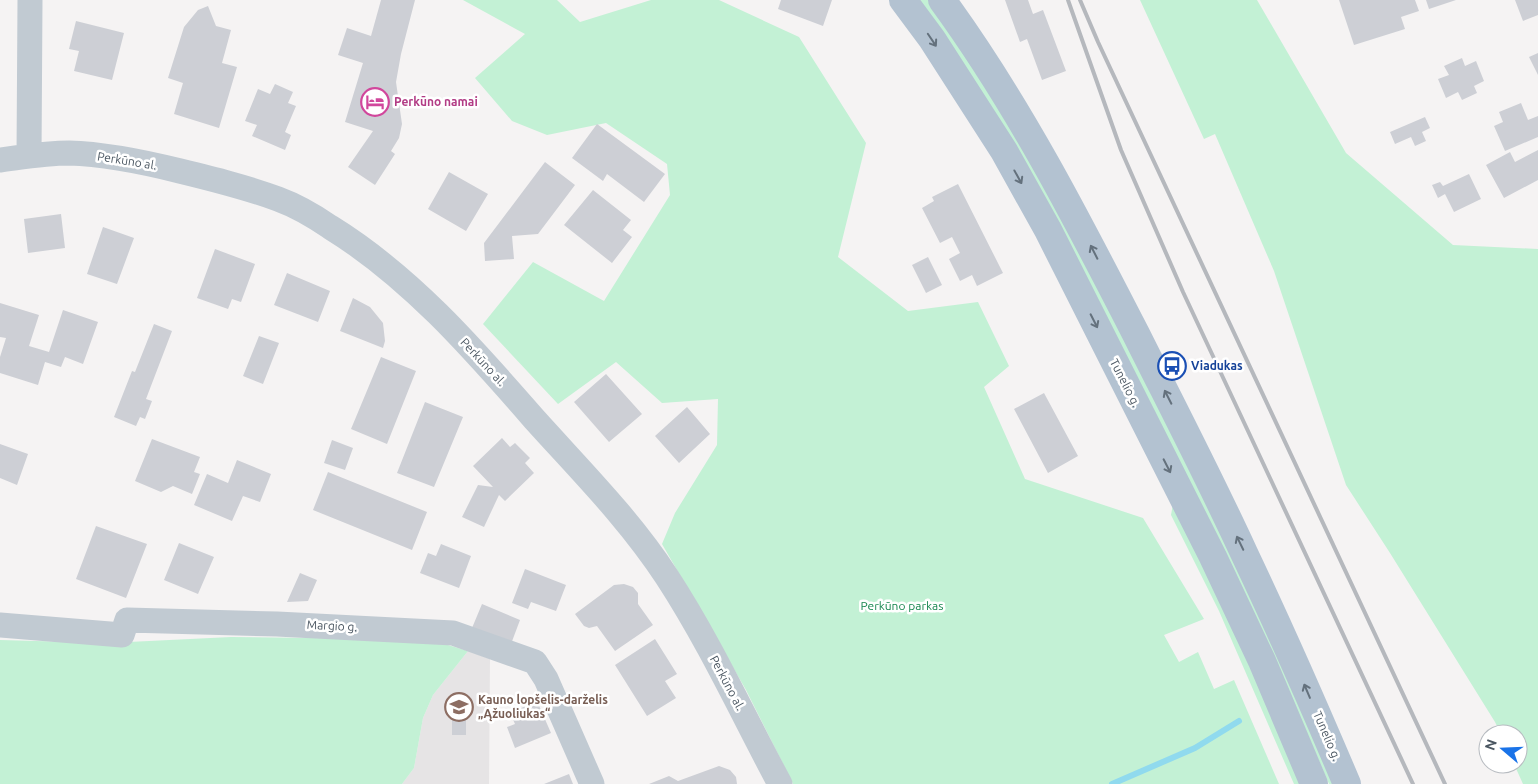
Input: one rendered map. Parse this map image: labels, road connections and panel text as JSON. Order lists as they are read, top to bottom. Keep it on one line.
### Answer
{"streets":{"main road":["Tunelio g."],"street":["Perkūno al.","Margio g."]},"parks":["Perkūno parkas"],"places":{"hotel":["Perkūno namai"],"bus stop":["Viadukas"],"school or university":["Kauno lopšelis-darželis „Ąžuoliukas“"]},"north":"left"}
